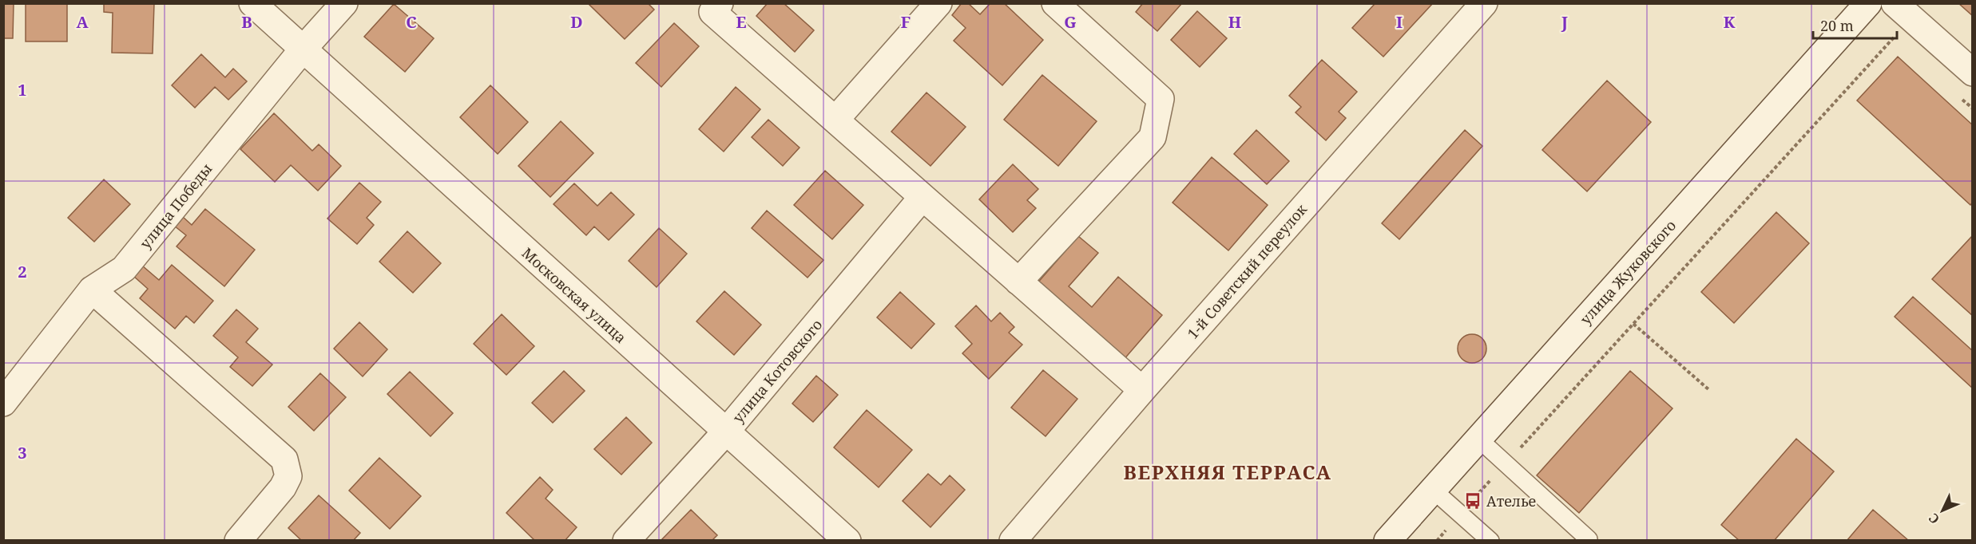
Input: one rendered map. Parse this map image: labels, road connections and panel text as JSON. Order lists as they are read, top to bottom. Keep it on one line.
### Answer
{"streets":{"street":["улица Победы","1-й Советский переулок","улица Жуковского","Московская улица","улица Котовского"]},"crossings":[["улица Победы","Московская улица"],["Московская улица","улица Котовского"]],"districts":["ВЕРХНЯЯ ТЕРРАСА"],"places":{"bus stop":["Ателье"]},"scale_bar":"20 m","north":"bottom left","grid":{"columns":["A","B","C","D","E","F","G","H","I","J","K"],"rows":["1","2","3"]}}
